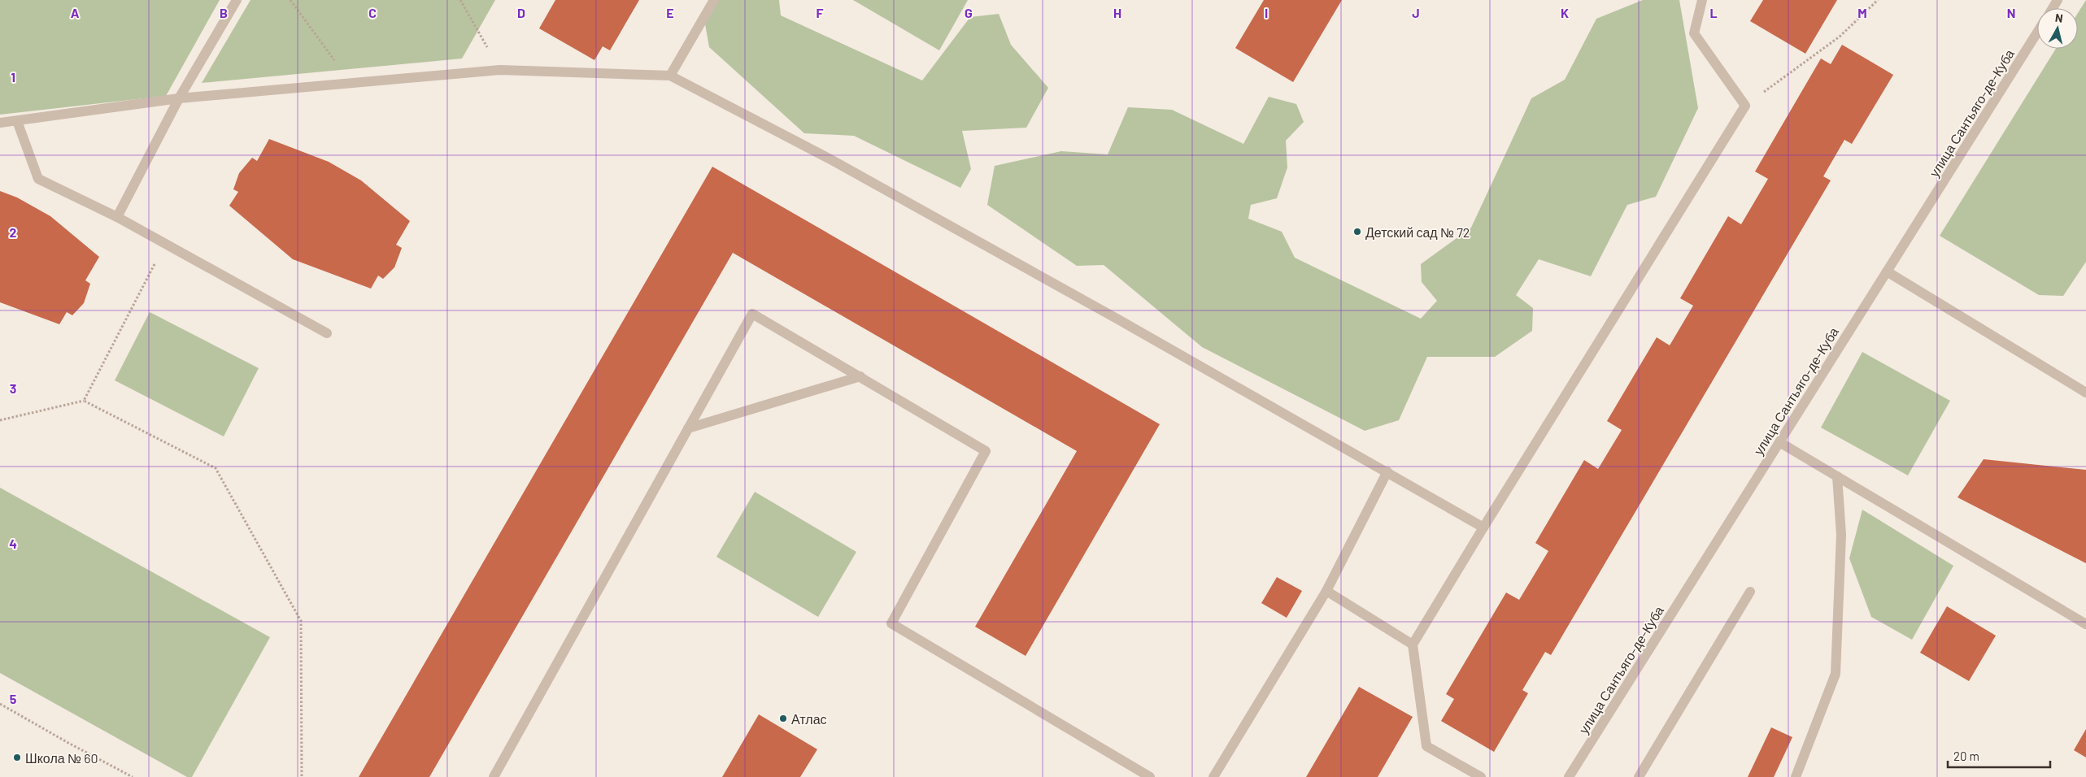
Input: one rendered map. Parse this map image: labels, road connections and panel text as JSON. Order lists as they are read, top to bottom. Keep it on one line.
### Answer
{"streets":{"street":["улица Сантьяго-де-Куба"]},"places":["Детский сад № 72","Атлас","Школа № 60"],"scale_bar":"20 m","north":"top","grid":{"columns":["A","B","C","D","E","F","G","H","I","J","K","L","M","N"],"rows":["1","2","3","4","5"]}}
